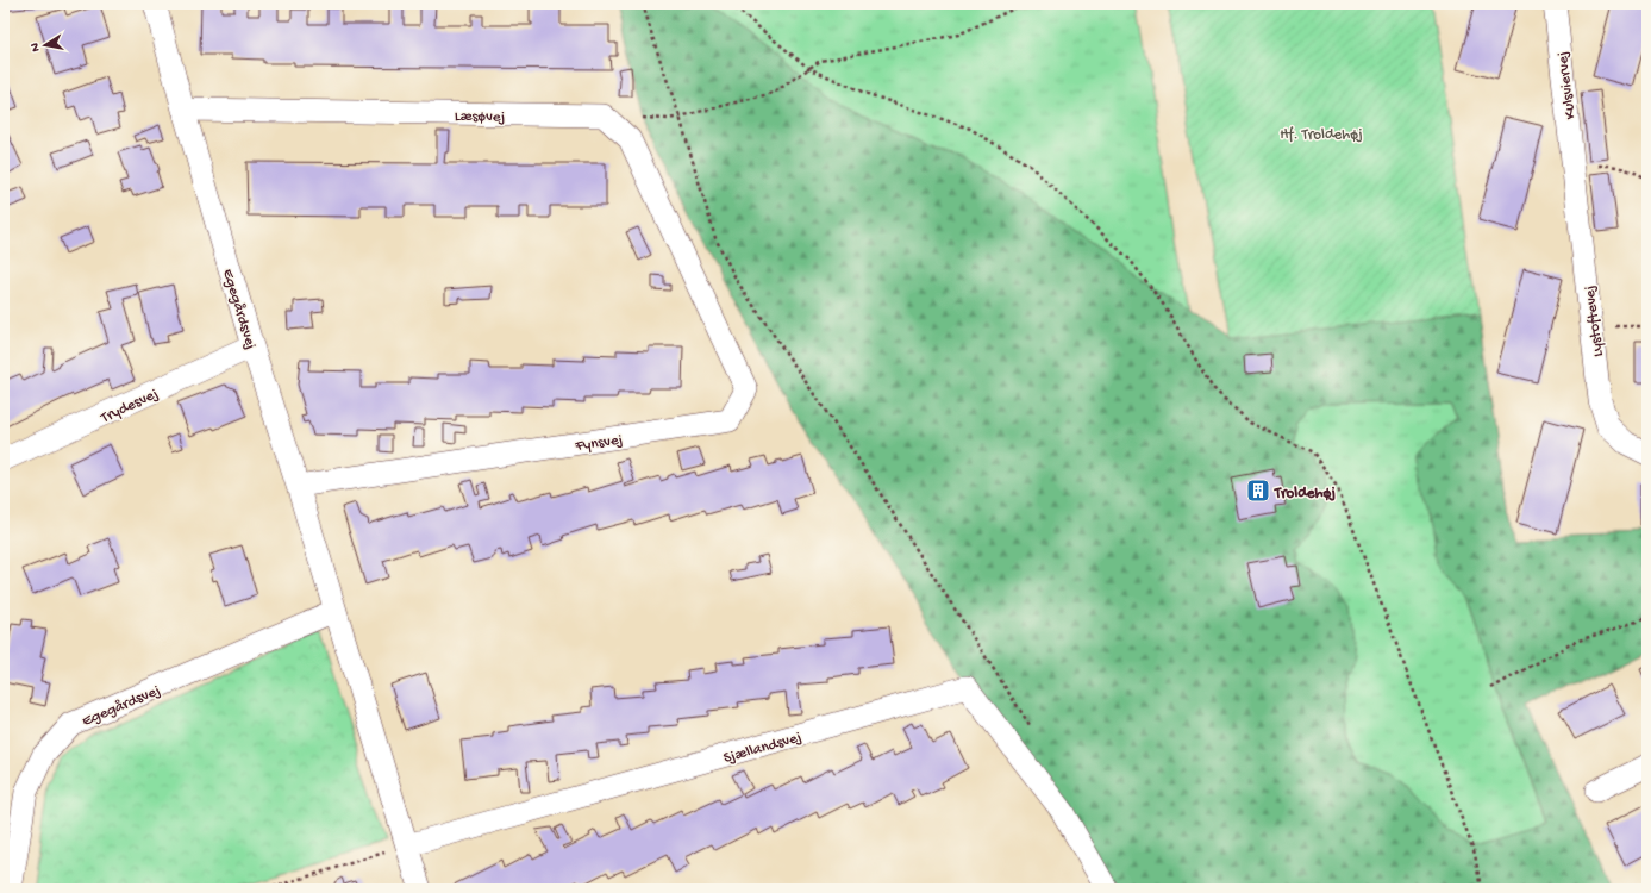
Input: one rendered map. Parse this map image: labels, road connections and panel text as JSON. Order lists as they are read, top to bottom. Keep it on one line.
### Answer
{"streets":{"street":["Kulsviervej","Læsøvej","Egegårdsvej","Lystoftevej","Trydesvej","Fynsvej","Sjællandsvej"]},"crossings":[["Kulsviervej","Lystoftevej"],["Læsøvej","Egegårdsvej"],["Læsøvej","Fynsvej"],["Egegårdsvej","Trydesvej"],["Egegårdsvej","Fynsvej"],["Egegårdsvej","Sjællandsvej"]],"parks":["Hf. Troldehøj"],"places":{"building":["Troldehøj"]},"north":"left"}
